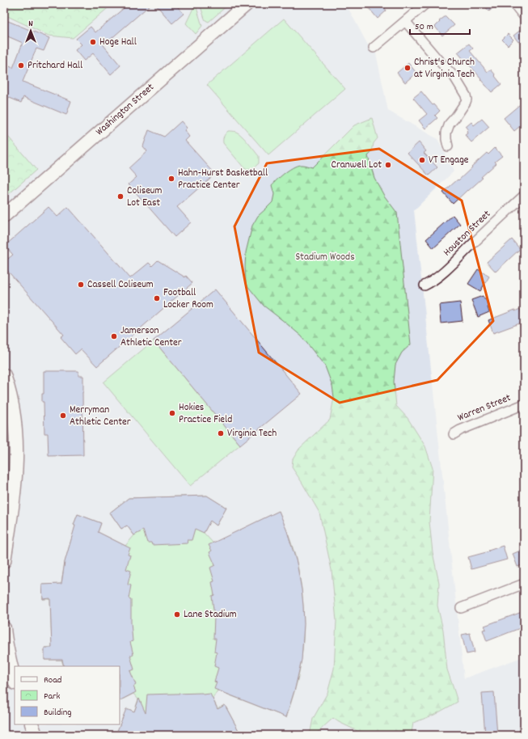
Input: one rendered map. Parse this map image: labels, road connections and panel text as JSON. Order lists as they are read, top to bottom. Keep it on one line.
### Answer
{"streets":{"main road":["Washington Street"],"street":["Houston Street","Warren Street"]},"parks":["Stadium Woods"],"places":["Hoge Hall","Pritchard Hall","Christ's Church at Virginia Tech","VT Engage","Cranwell Lot","Hahn-Hurst Basketball Practice Center","Coliseum Lot East","Cassell Coliseum","Football Locker Room","Jamerson Athletic Center","Hokies Practice Field","Merryman Athletic Center","Virginia Tech","Lane Stadium"],"legend":["Road","Park","Building"],"scale_bar":"50 m","north":"top"}
